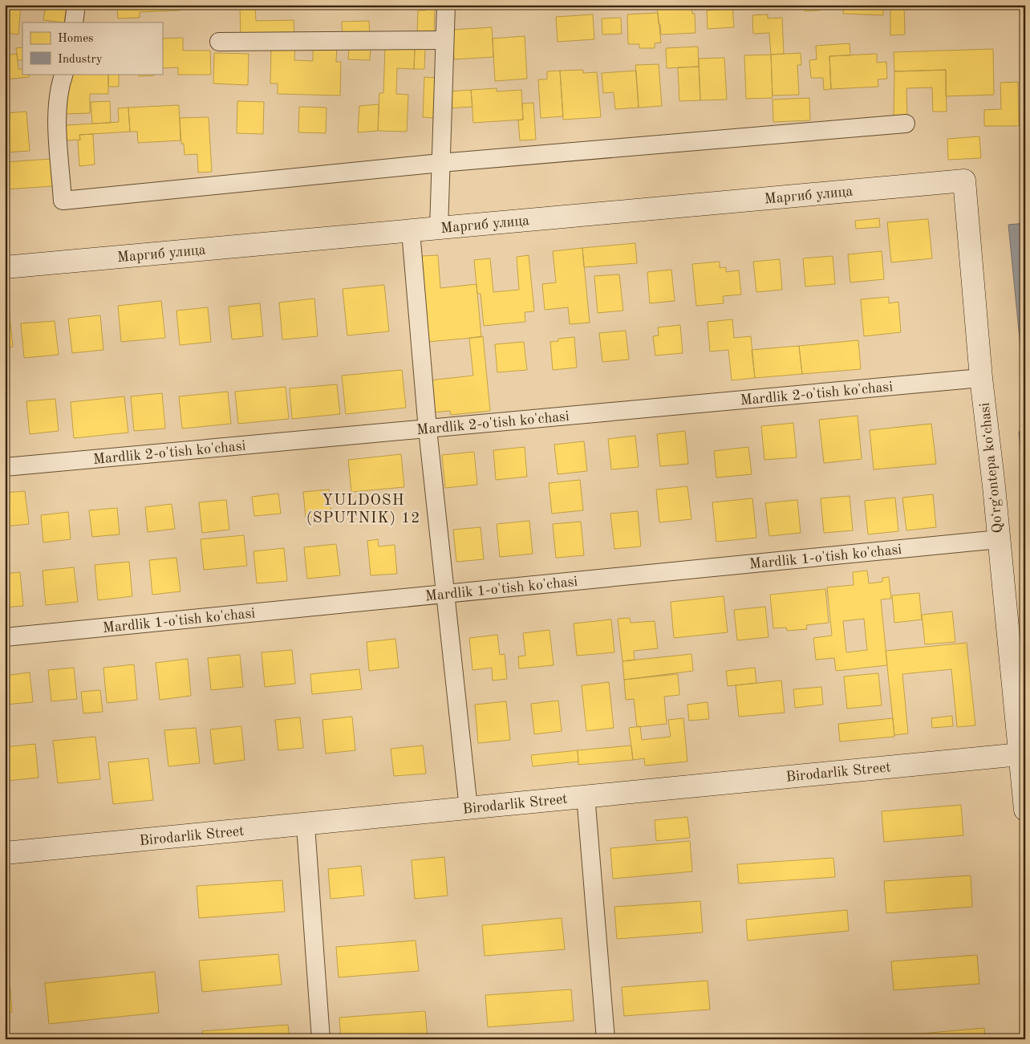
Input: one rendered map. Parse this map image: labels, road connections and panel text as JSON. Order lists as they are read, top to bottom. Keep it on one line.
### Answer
{"streets":{"street":["Маргиб улица","Mardlik 2-o'tish ko'chasi","Qoʻrgʻontepa koʻchasi","Mardlik 1-o'tish ko'chasi","Birodarlik Street"]},"crossings":[["Маргиб улица","Qoʻrgʻontepa koʻchasi"],["Mardlik 2-o'tish ko'chasi","Qoʻrgʻontepa koʻchasi"],["Qoʻrgʻontepa koʻchasi","Mardlik 1-o'tish ko'chasi"],["Qoʻrgʻontepa koʻchasi","Birodarlik Street"]],"districts":["YULDOSH (SPUTNIK) 12"],"legend":["Homes","Industry"]}
